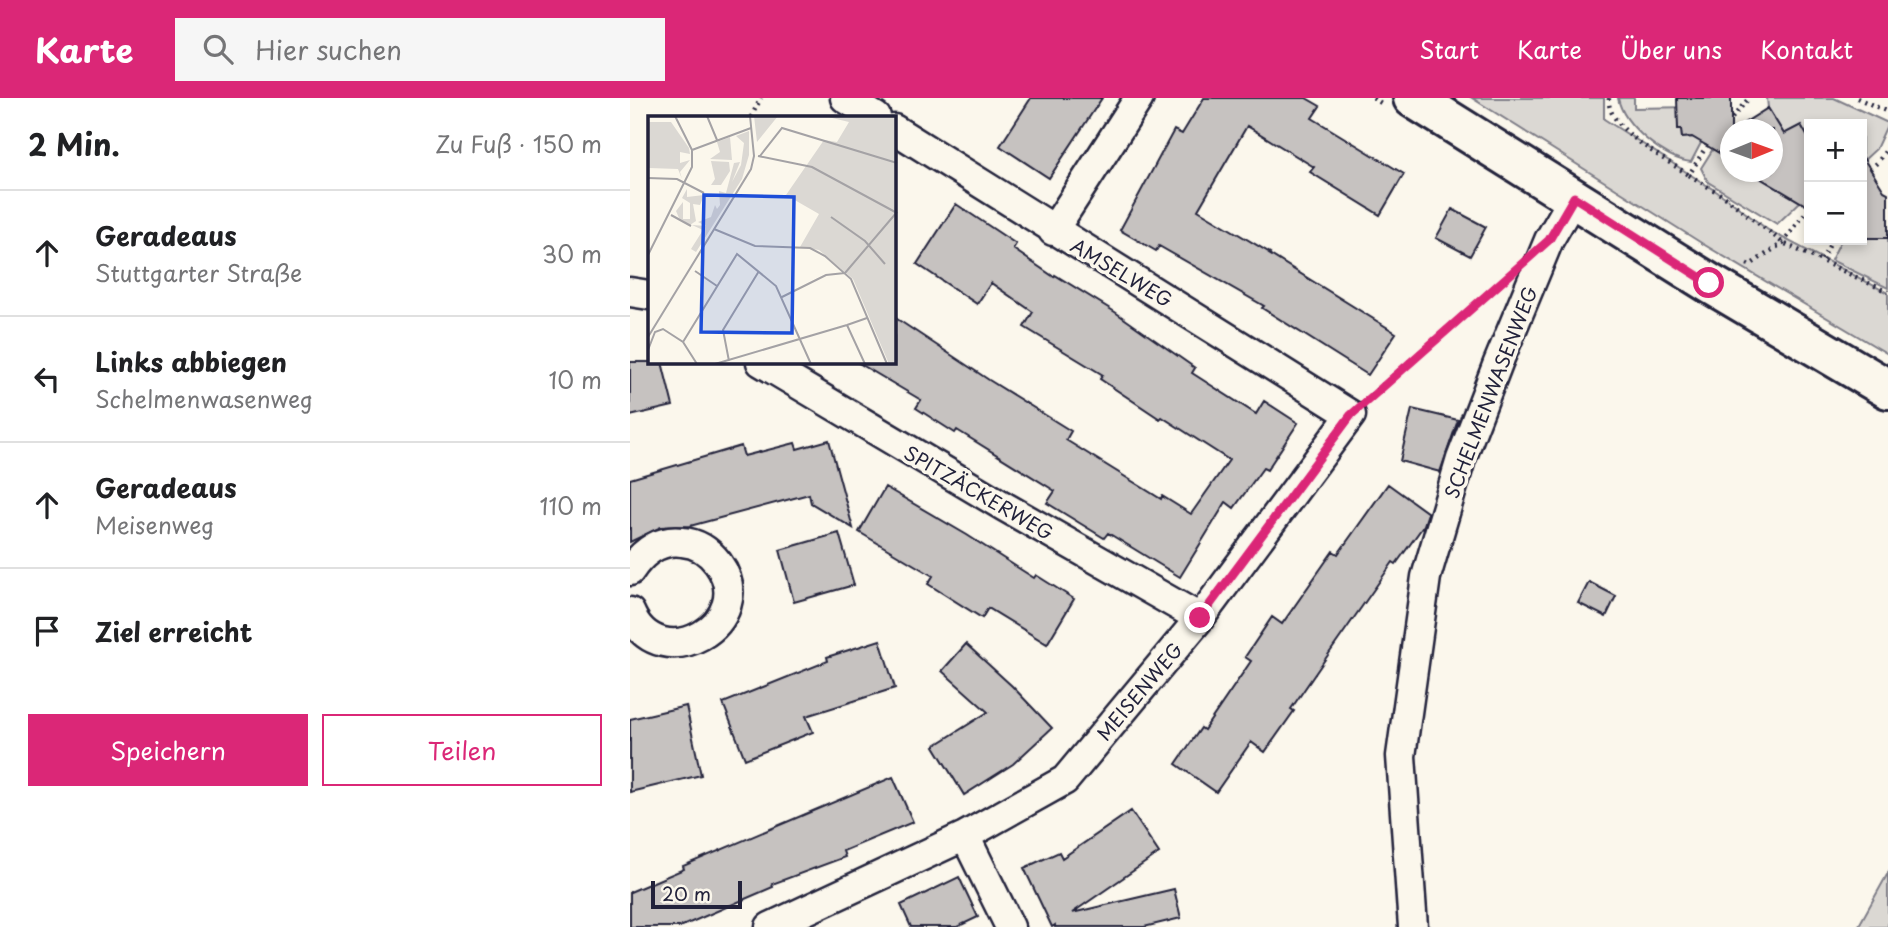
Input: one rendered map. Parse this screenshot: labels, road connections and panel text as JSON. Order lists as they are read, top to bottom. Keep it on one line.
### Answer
{"streets":{"street":["AMSELWEG","SCHELMENWASENWEG","SPITZÄCKERWEG","MEISENWEG"]},"crossings":[["AMSELWEG","MEISENWEG"],["SPITZÄCKERWEG","MEISENWEG"]],"scale_bar":"20 m","north":"right","page":{"header":"Karte","search":"Hier suchen","nav":["Start","Karte","Über uns","Kontakt"],"heading":["2 Min.","Zu Fuß · 150 m"],"map_buttons":["+","−"],"list":[["Geradeaus","Stuttgarter Straße","30 m"],["Links abbiegen","Schelmenwasenweg","10 m"],["Geradeaus","Meisenweg","110 m"],"Ziel erreicht"],"buttons":["Speichern","Teilen"],"scale":"20 m"}}
